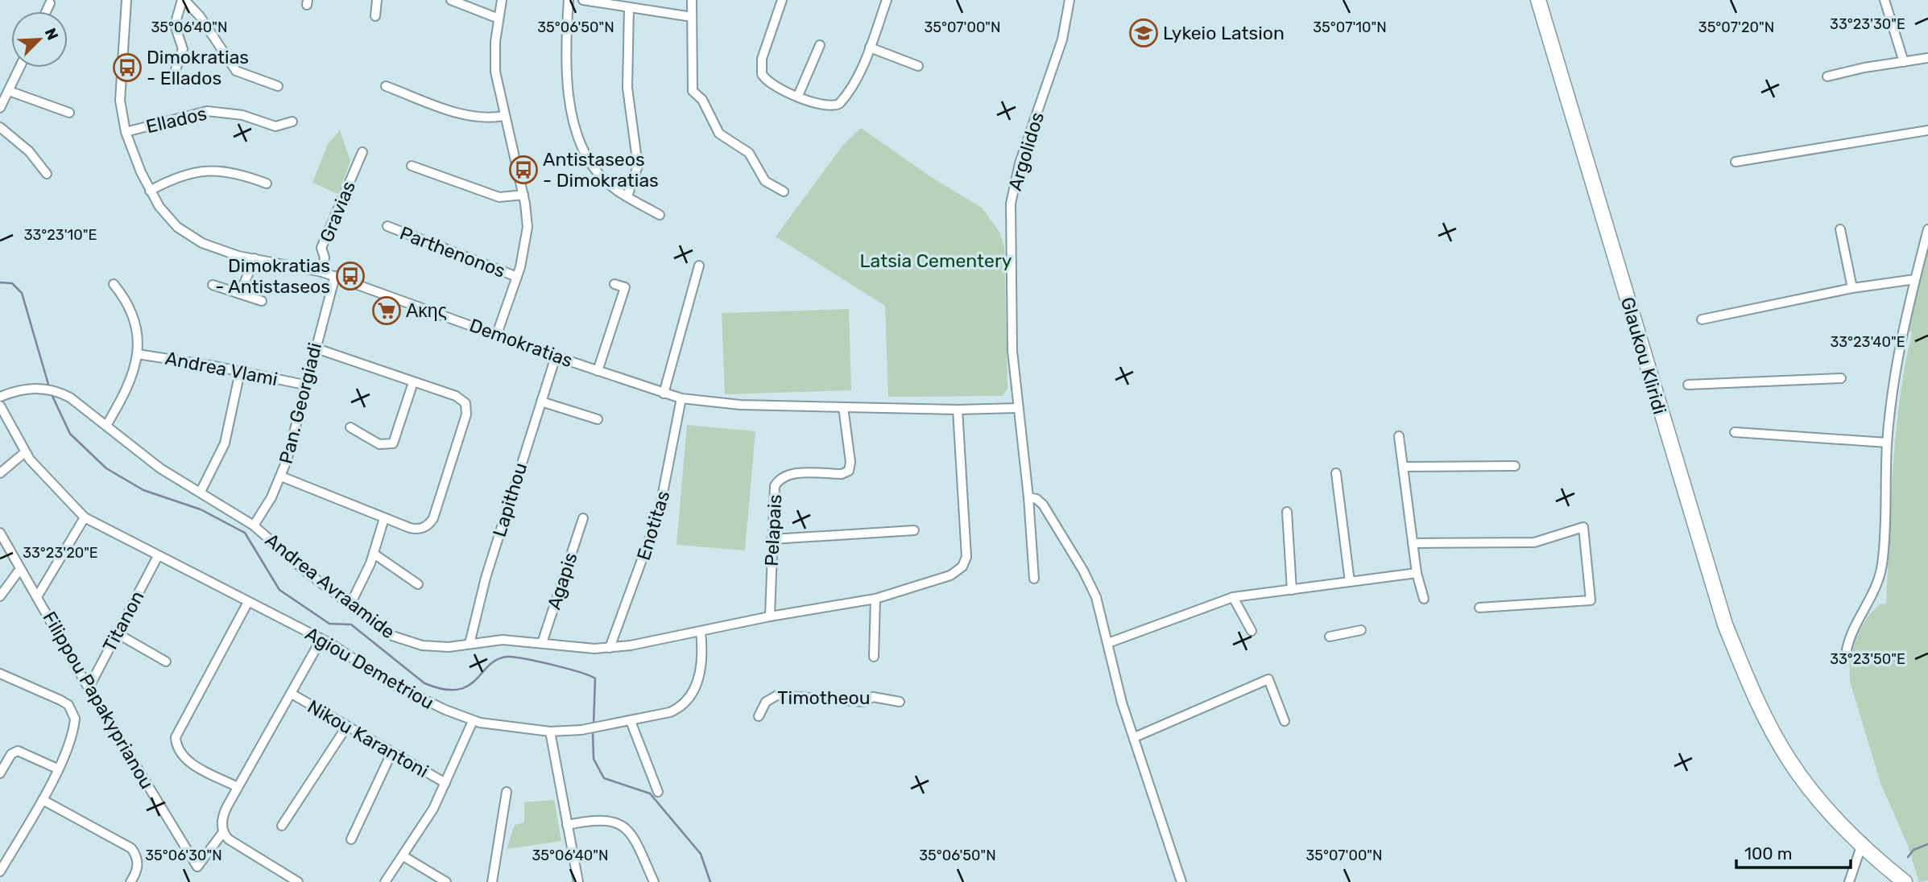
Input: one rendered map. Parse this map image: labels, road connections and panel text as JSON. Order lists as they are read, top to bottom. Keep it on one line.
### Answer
{"streets":{"main road":["Glaukou Kliridi"],"street":["Ellados","Argolidos","Gravias","Parthenonos","Demokratias","Andrea Vlami","Pan. Georgiadi","Lapithou","Enotitas","Pelapais","Agapis","Andrea Avraamide","Titanon","Agiou Demetriou","Timotheou","Filippou Papakyprianou","Nikou Karantoni"]},"crossings":[["Ellados","Demokratias"],["Argolidos","Demokratias"],["Gravias","Demokratias"],["Demokratias","Pan. Georgiadi"],["Demokratias","Lapithou"],["Demokratias","Enotitas"],["Demokratias","Pelapais"],["Demokratias","Andrea Avraamide"],["Andrea Vlami","Pan. Georgiadi"],["Pan. Georgiadi","Andrea Avraamide"],["Lapithou","Andrea Avraamide"],["Enotitas","Andrea Avraamide"],["Pelapais","Andrea Avraamide"],["Agapis","Andrea Avraamide"],["Andrea Avraamide","Agiou Demetriou"],["Titanon","Agiou Demetriou"],["Titanon","Filippou Papakyprianou"]],"parks":["Latsia Cementery"],"places":{"school or university":["Lykeio Latsion"],"bus stop":["Dimokratias - Ellados","Antistaseos - Dimokratias","Dimokratias - Antistaseos"],"supermarket":["Ακης"]},"scale_bar":"100 m","north":"top right","coordinates":["33°23'30\"E","35°06'40\"N","35°06'50\"N","35°07'00\"N","35°07'10\"N","35°07'20\"N","33°23'10\"E","33°23'40\"E","33°23'20\"E","33°23'50\"E","35°06'30\"N"]}
